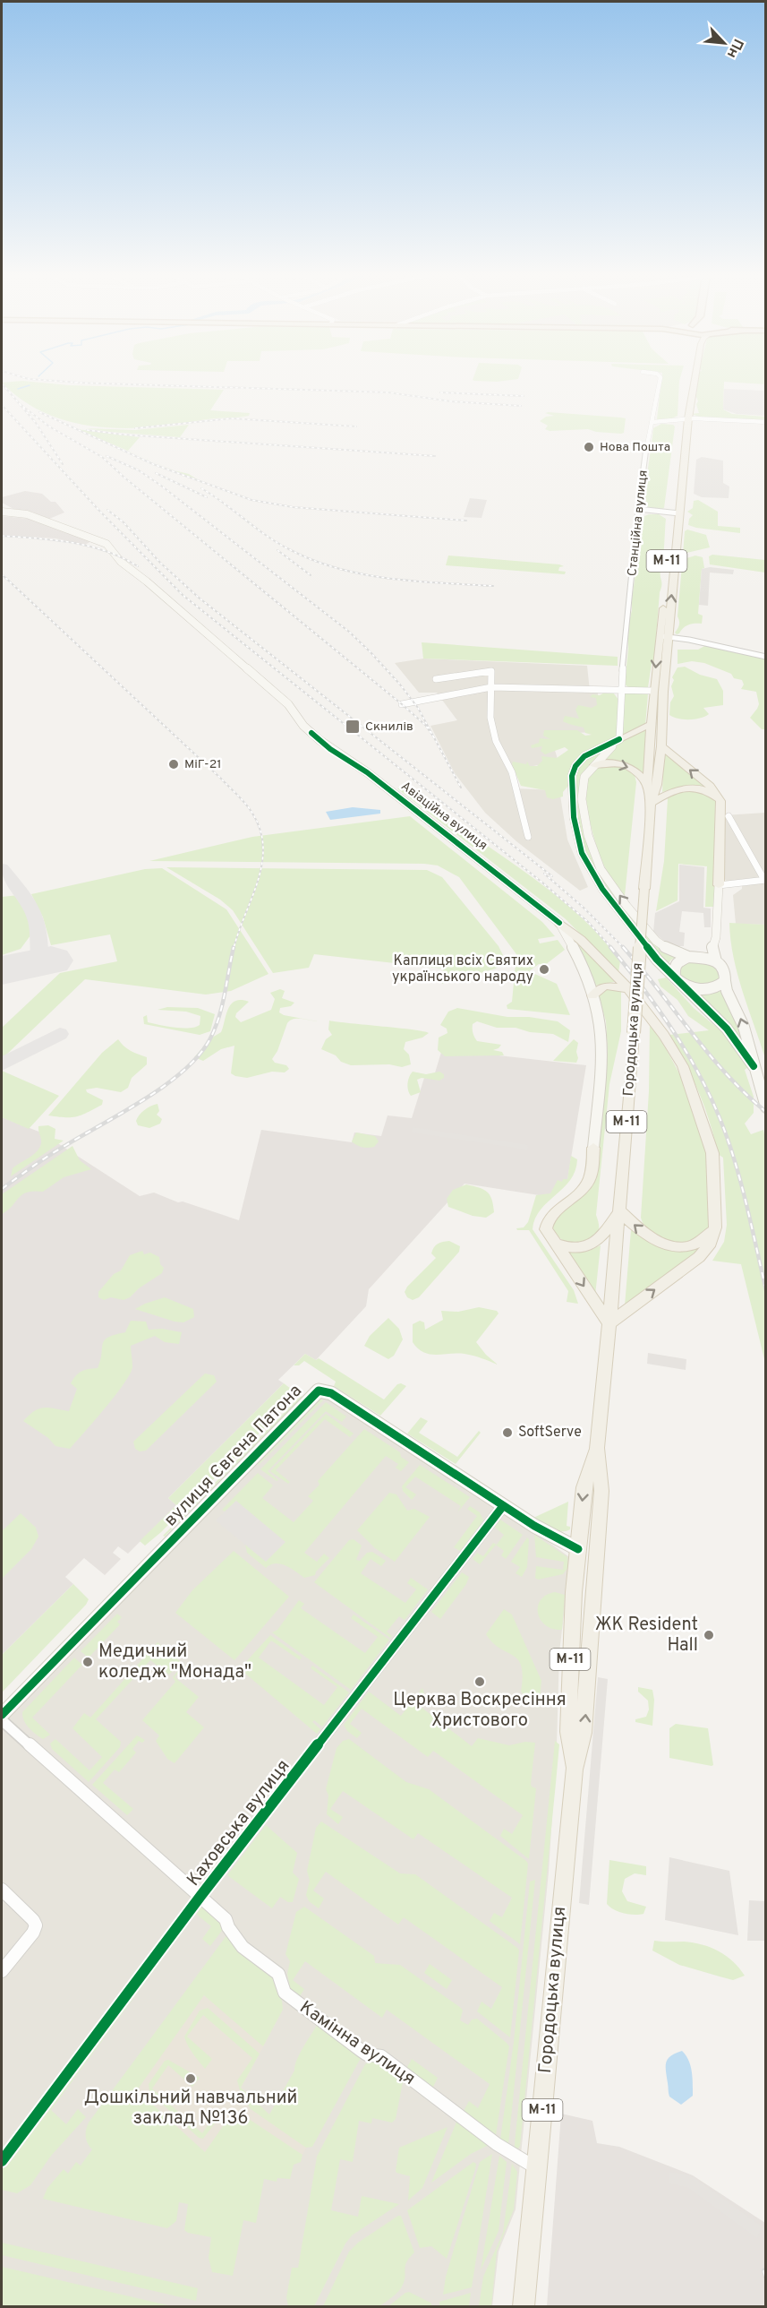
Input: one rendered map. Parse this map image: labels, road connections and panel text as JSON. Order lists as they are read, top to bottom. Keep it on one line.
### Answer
{"streets":{"main road":["М-11","Городоцька вулиця"],"street":["Станційна вулиця","Авіаційна вулиця","вулиця Євгена Патона","Каховська вулиця","Камінна вулиця"]},"crossings":[["Городоцька вулиця","вулиця Євгена Патона"],["Городоцька вулиця","Камінна вулиця"],["вулиця Євгена Патона","Каховська вулиця"],["Каховська вулиця","Камінна вулиця"]],"places":{"other":["Нова Пошта","МіГ-21","Каплиця всіх Святих українського народу","SoftServe","ЖК Resident Hall","Медичний коледж \"Монада\"","Церква Воскресіння Христового","Дошкільний навчальний заклад №136"],"transit":["Скнилів"]},"north":"bottom right"}
